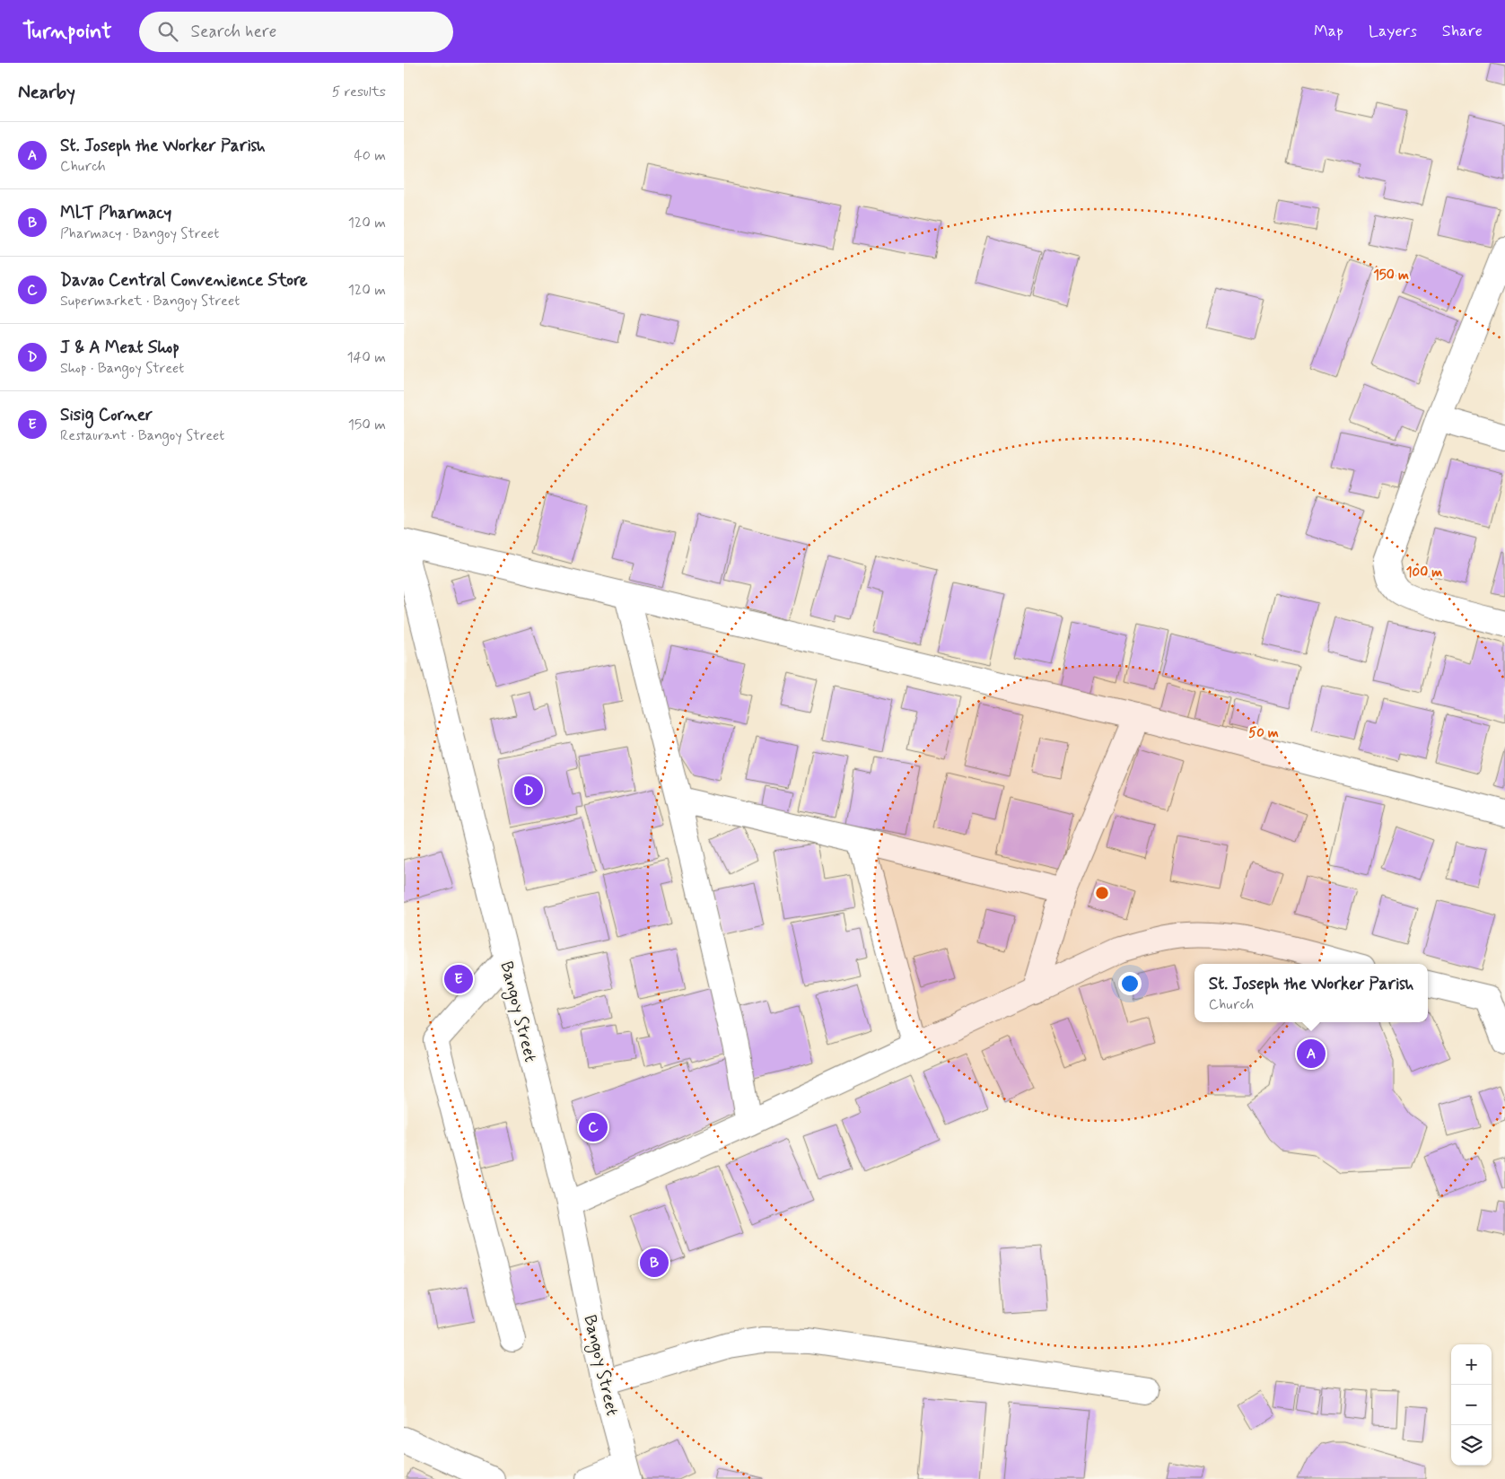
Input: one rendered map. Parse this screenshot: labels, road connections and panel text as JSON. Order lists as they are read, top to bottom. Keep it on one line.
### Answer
{"streets":{"street":["Bangoy Street"]},"page":{"header":"Turnpoint","search":"Search here","nav":["Map","Layers","Share"],"heading":["Nearby","5 results"],"list":[{"mark":"A","name":"St. Joseph the Worker Parish","note":"Church","value":"40 m"},{"mark":"B","name":"MLT Pharmacy","note":"Pharmacy · Bangoy Street","value":"120 m"},{"mark":"C","name":"Davao Central Convenience Store","note":"Supermarket · Bangoy Street","value":"120 m"},{"mark":"D","name":"J & A Meat Shop","note":"Shop · Bangoy Street","value":"140 m"},{"mark":"E","name":"Sisig Corner","note":"Restaurant · Bangoy Street","value":"150 m"}],"pins":["D","E","A","C","B"],"popup":["St. Joseph the Worker Parish","Church"],"map_buttons":["+","−"]},"rings":["150 m","100 m","50 m"]}
